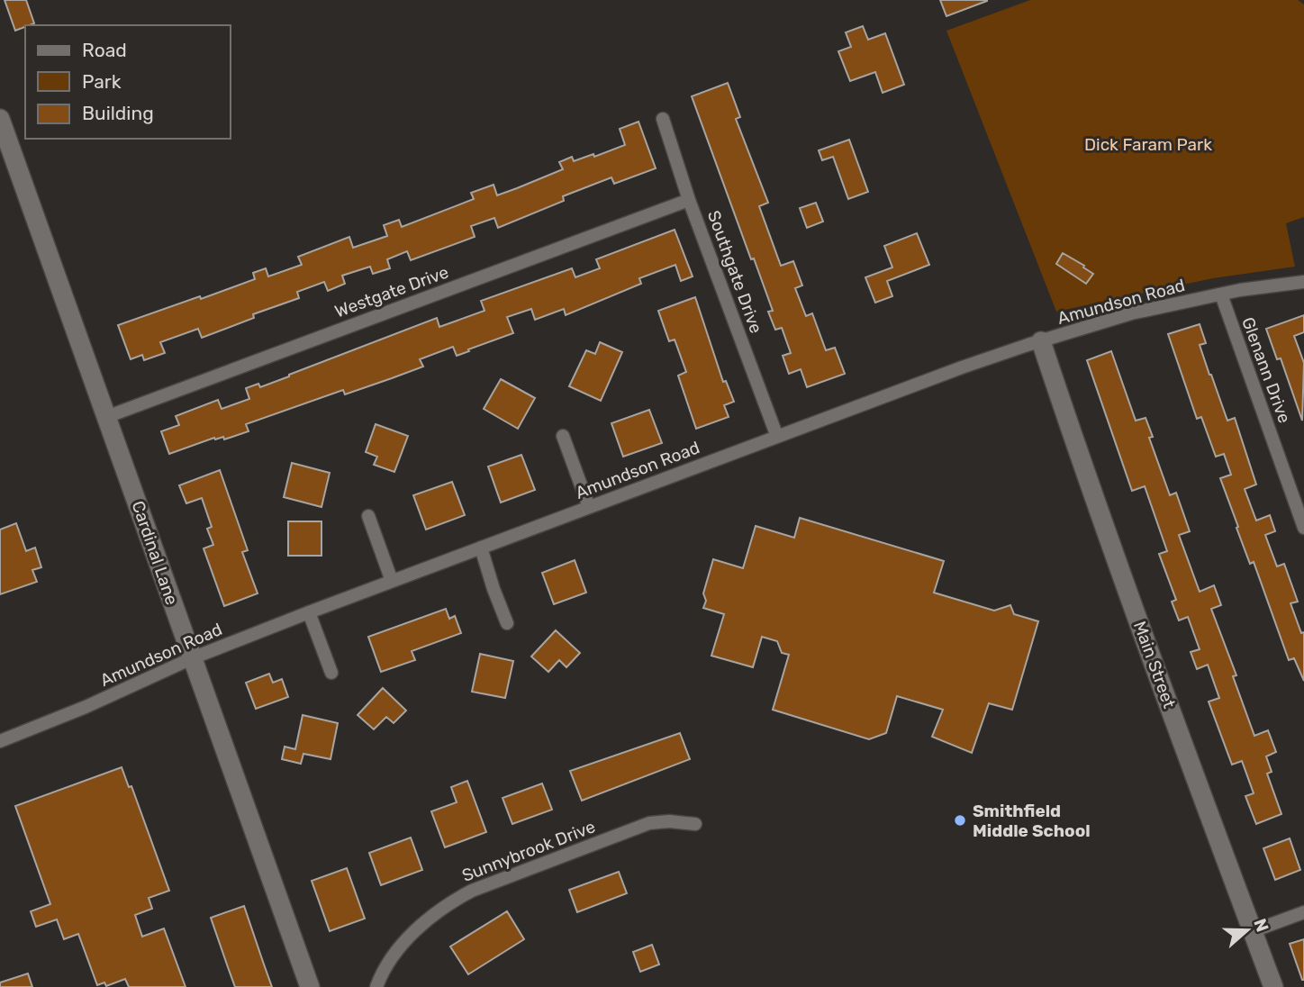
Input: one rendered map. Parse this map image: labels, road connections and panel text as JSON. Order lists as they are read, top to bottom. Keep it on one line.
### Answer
{"streets":{"street":["Southgate Drive","Westgate Drive","Amundson Road","Glenann Drive","Cardinal Lane","Main Street","Sunnybrook Drive"]},"crossings":[["Southgate Drive","Westgate Drive"],["Southgate Drive","Amundson Road"],["Westgate Drive","Cardinal Lane"],["Amundson Road","Glenann Drive"],["Amundson Road","Cardinal Lane"],["Amundson Road","Main Street"]],"parks":["Dick Faram Park"],"places":["Smithfield Middle School"],"legend":["Road","Park","Building"],"north":"right"}
